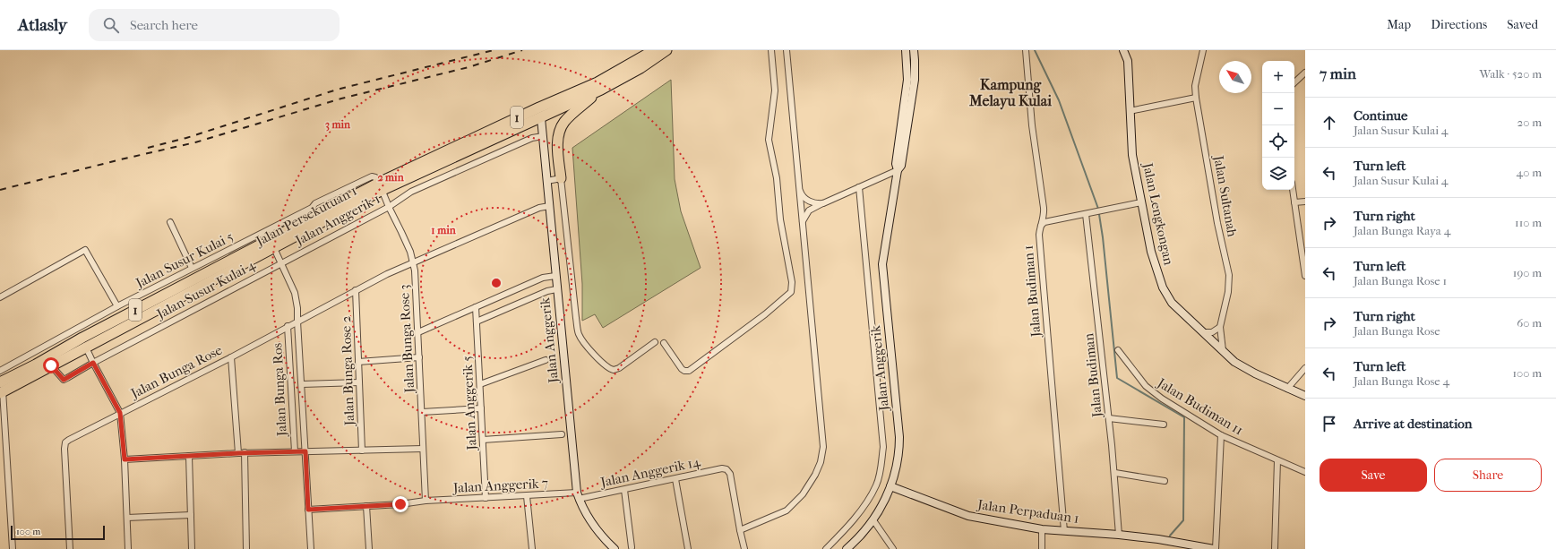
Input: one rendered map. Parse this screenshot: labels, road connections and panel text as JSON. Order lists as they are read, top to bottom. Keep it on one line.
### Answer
{"streets":{"highway":["1","Jalan Persekutuan 1"],"street":["Jalan Sultanah","Jalan Lengkongan","Jalan Anggerik 1","Jalan Susur Kulai 5","Jalan Susur Kulai 4","Jalan Budiman 1","Jalan Bunga Rose 3","Jalan Anggerik","Jalan Bunga Rose 2","Jalan Bunga Rose","Jalan Budiman","Jalan Bunga Ros","Jalan Anggerik 5","Jalan Budiman 11","Jalan Anggerik 14","Jalan Anggerik 7","Jalan Perpaduan 1"]},"crossings":[["Jalan Sultanah","Jalan Lengkongan"],["Jalan Persekutuan 1","Jalan Susur Kulai 5"],["Jalan Persekutuan 1","Jalan Susur Kulai 4"],["Jalan Persekutuan 1","Jalan Bunga Rose 3"],["Jalan Persekutuan 1","Jalan Anggerik"],["Jalan Anggerik 1","Jalan Susur Kulai 4"],["Jalan Anggerik 1","Jalan Bunga Rose 3"],["Jalan Anggerik 1","Jalan Anggerik"],["Jalan Susur Kulai 5","Jalan Bunga Rose 3"],["Jalan Budiman 1","Jalan Perpaduan 1"],["Jalan Bunga Rose 3","Jalan Bunga Rose"],["Jalan Bunga Rose 3","Jalan Anggerik 7"],["Jalan Anggerik","Jalan Bunga Rose"],["Jalan Anggerik","Jalan Anggerik 14"],["Jalan Anggerik","Jalan Anggerik 7"],["Jalan Anggerik","Jalan Perpaduan 1"],["Jalan Bunga Rose 2","Jalan Bunga Rose"],["Jalan Bunga Rose","Jalan Bunga Ros"],["Jalan Budiman","Jalan Perpaduan 1"],["Jalan Anggerik 5","Jalan Anggerik 7"],["Jalan Anggerik 14","Jalan Anggerik 7"]],"districts":["Kampung Melayu Kulai"],"scale_bar":"100 m","north":"top left","page":{"header":"Atlasly","search":"Search here","nav":["Map","Directions","Saved"],"heading":["7 min","Walk · 520 m"],"map_buttons":["+","−"],"list":[["Continue","Jalan Susur Kulai 4","20 m"],["Turn left","Jalan Susur Kulai 4","40 m"],["Turn right","Jalan Bunga Raya 4","110 m"],["Turn left","Jalan Bunga Rose 1","190 m"],["Turn right","Jalan Bunga Rose","60 m"],["Turn left","Jalan Bunga Rose 4","100 m"],"Arrive at destination"],"buttons":["Save","Share"],"scale":"100 m"},"rings":["3 min","2 min","1 min"]}
